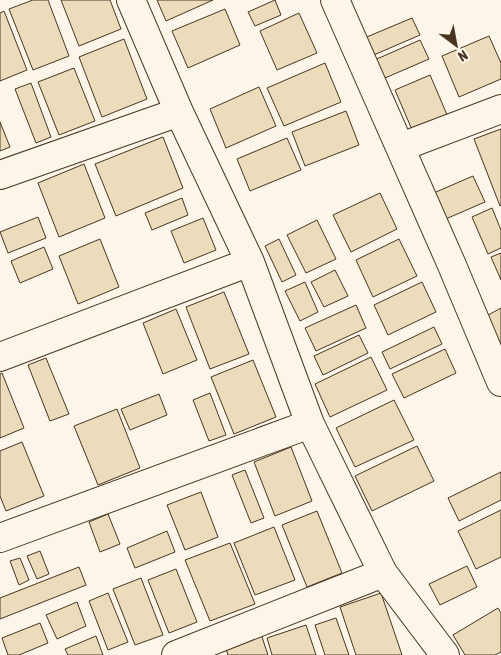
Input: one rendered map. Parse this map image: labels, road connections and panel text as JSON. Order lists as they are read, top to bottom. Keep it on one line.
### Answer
{"north":"bottom right"}
